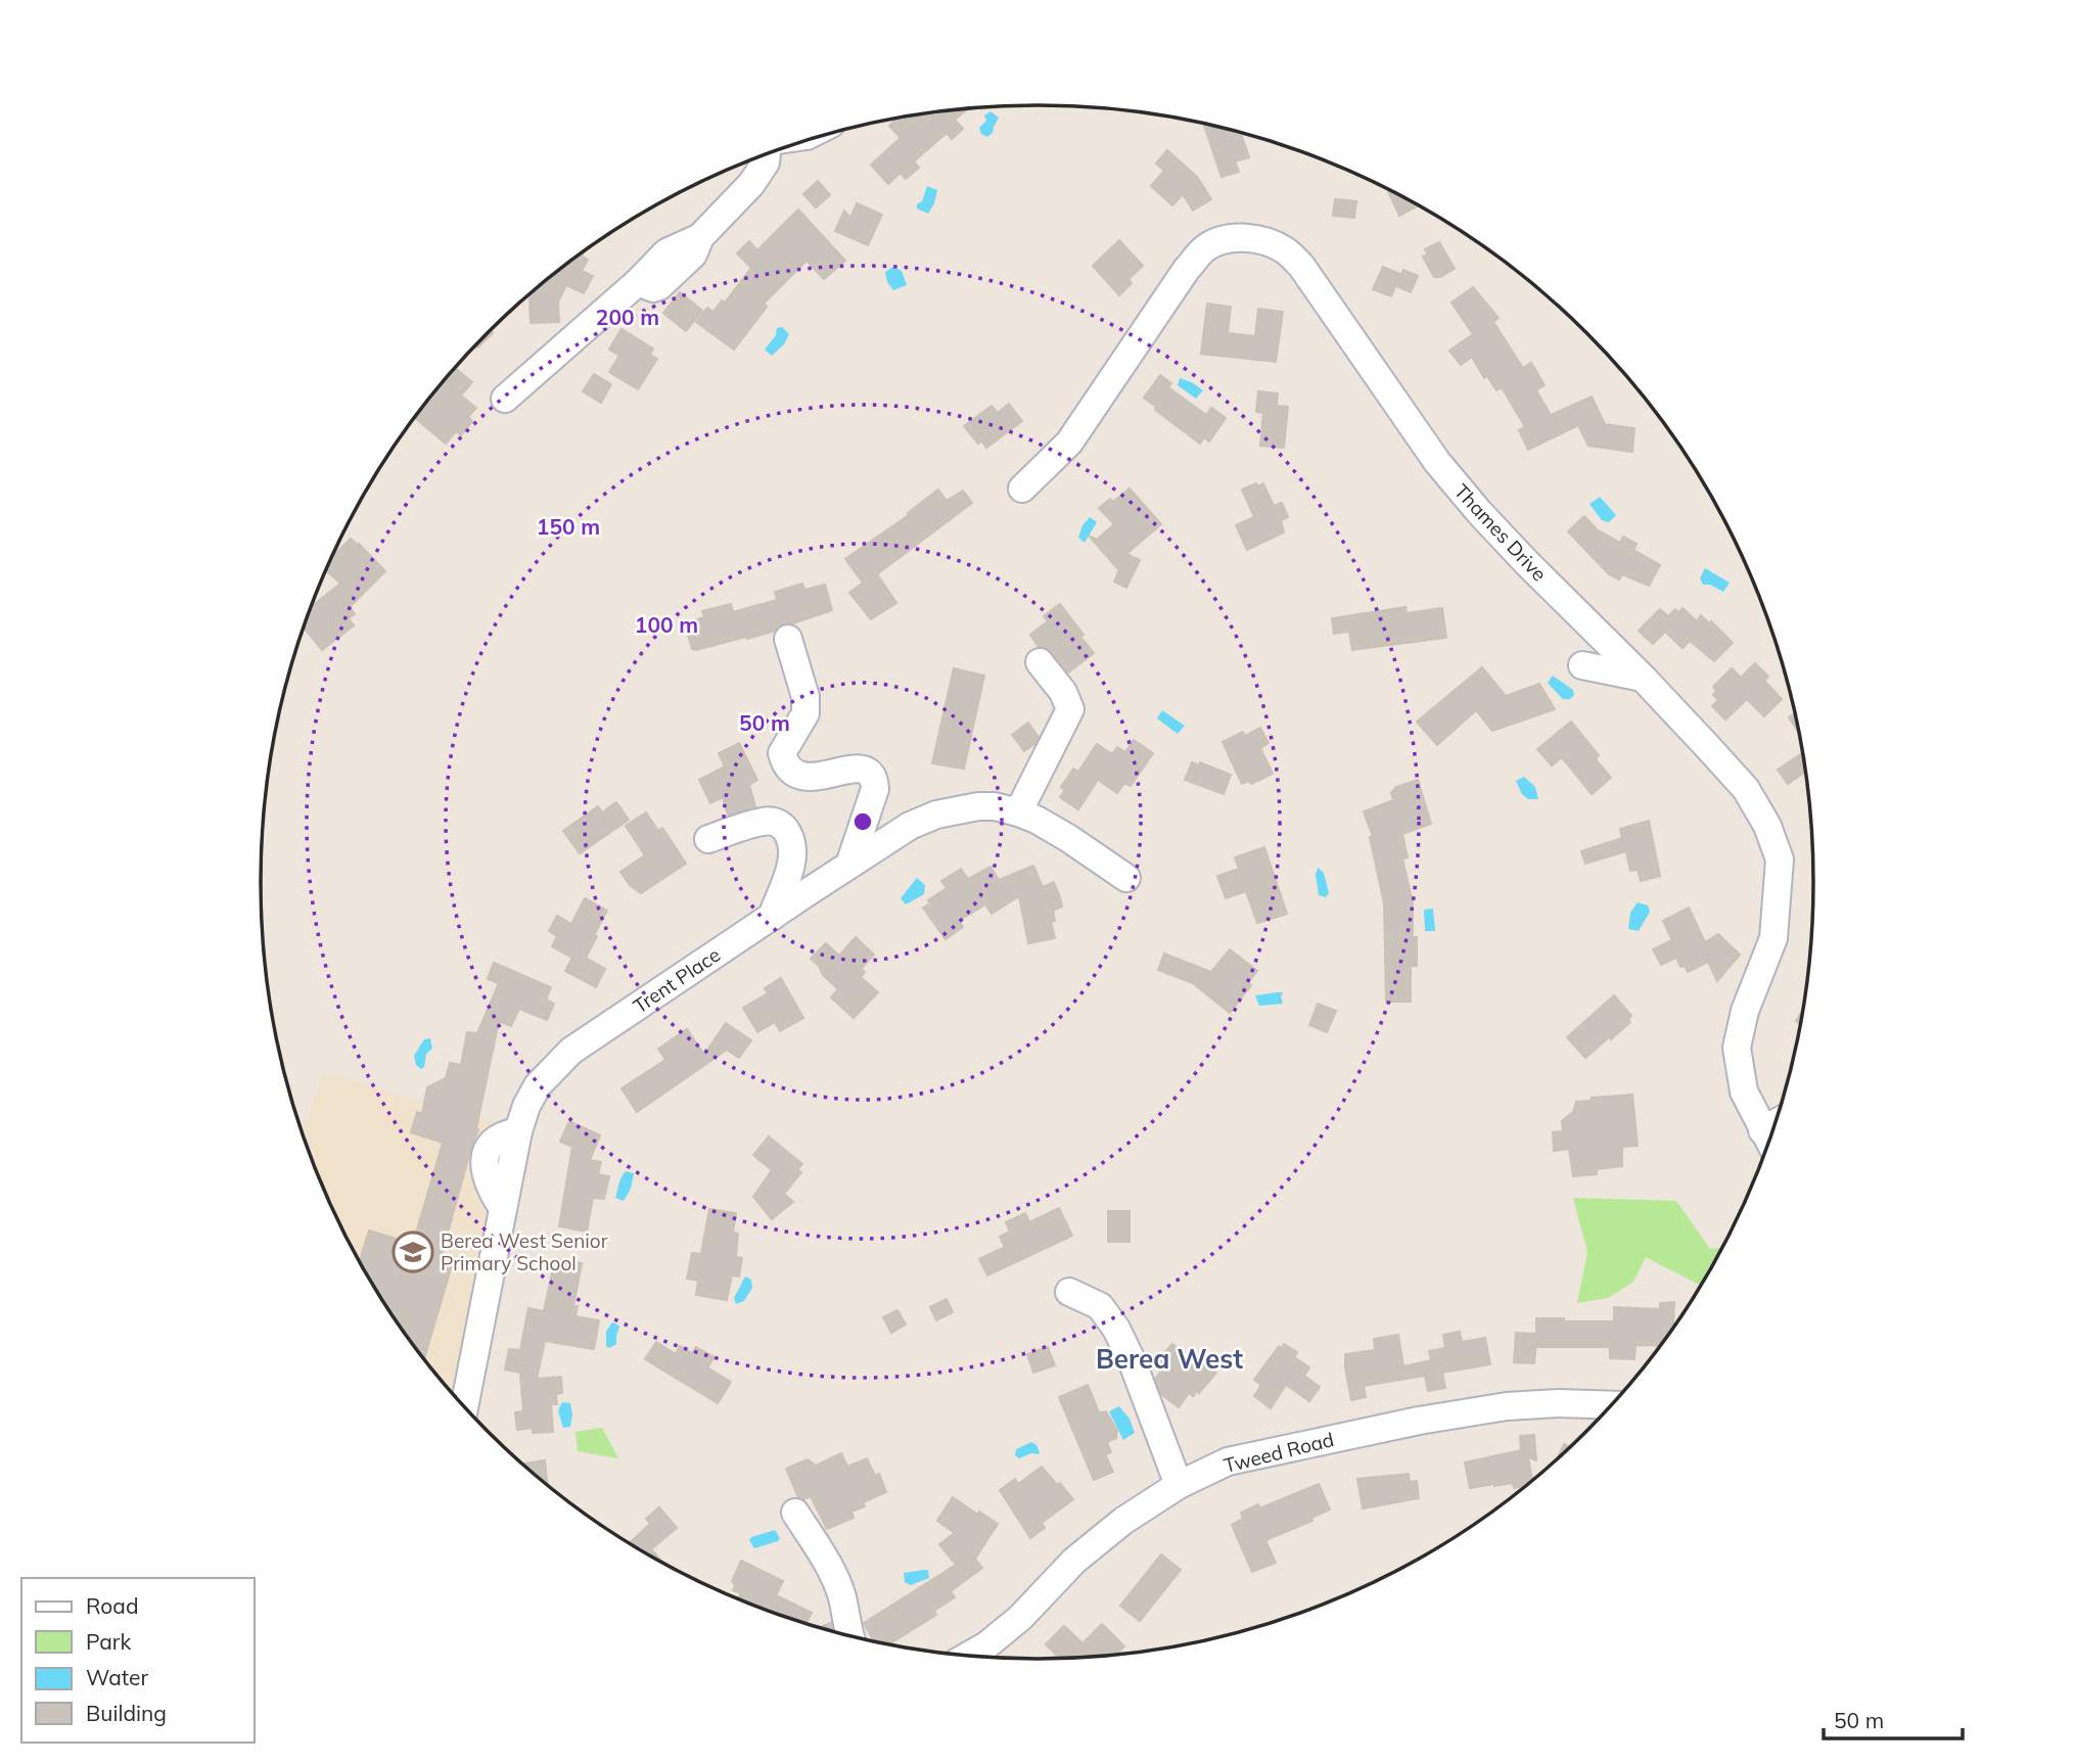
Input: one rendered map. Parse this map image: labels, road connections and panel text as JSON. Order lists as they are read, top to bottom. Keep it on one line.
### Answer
{"streets":{"street":["Thames Drive","Trent Place","Tweed Road"]},"districts":["Berea West"],"places":{"school or university":["Berea West Senior Primary School"]},"legend":["Road","Park","Water","Building"],"scale_bar":"50 m","rings":["200 m","150 m","100 m","50 m"]}
